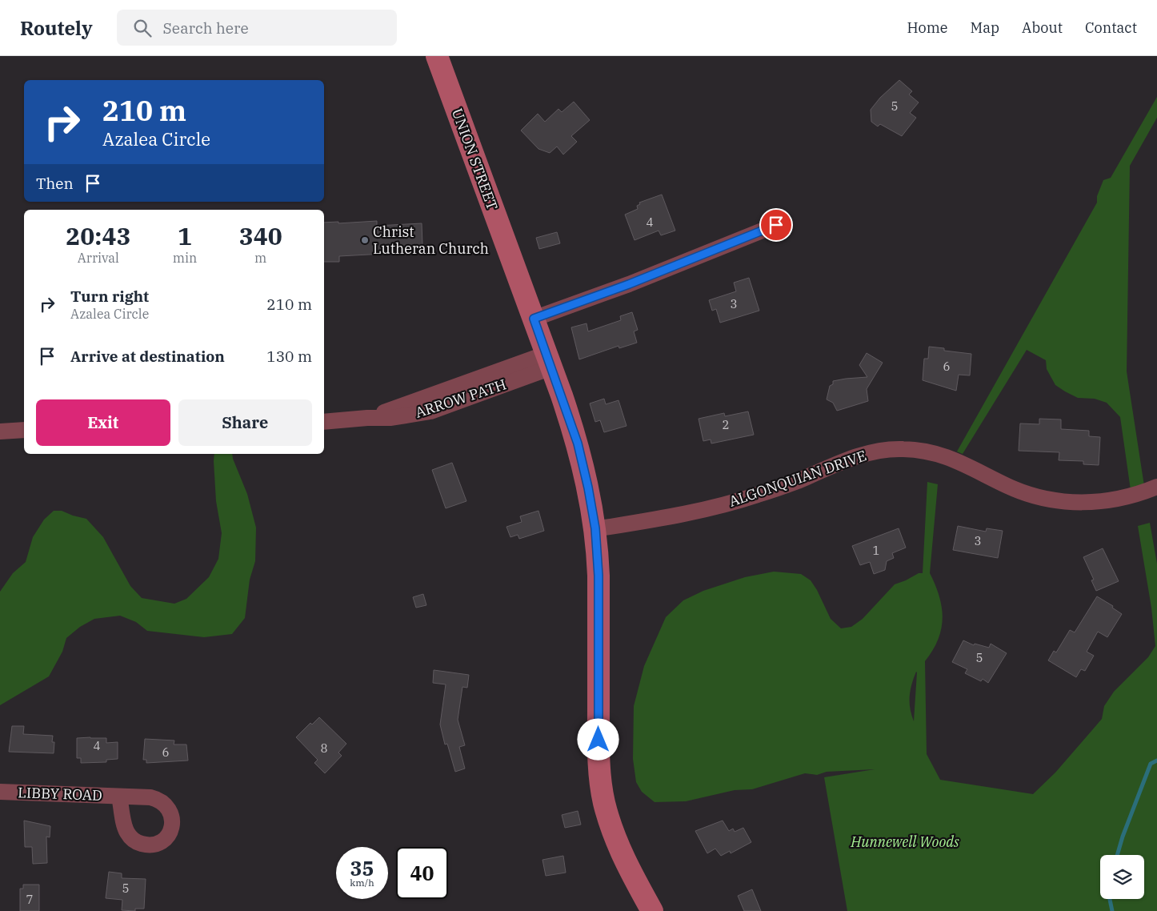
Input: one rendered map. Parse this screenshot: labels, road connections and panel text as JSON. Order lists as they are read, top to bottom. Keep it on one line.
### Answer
{"streets":{"street":["UNION STREET","ARROW PATH","ALGONQUIAN DRIVE","LIBBY ROAD"]},"crossings":[["UNION STREET","ARROW PATH"],["UNION STREET","ALGONQUIAN DRIVE"]],"parks":["Hunnewell Woods"],"places":["Christ Lutheran Church"],"house_numbers":["5","4","3","6","2","3","1","5","4","8","6","5","7"],"page":{"header":"Routely","search":"Search here","nav":["Home","Map","About","Contact"],"turn":["210 m","Azalea Circle"],"then":"Then","eta":["20:43","Arrival","1","min","340","m"],"list":[{"name":"Turn right","note":"Azalea Circle","value":"210 m"},{"name":"Arrive at destination","value":"130 m"}],"buttons":["Exit","Share"],"speed":"35 km/h","limit":"40"}}
